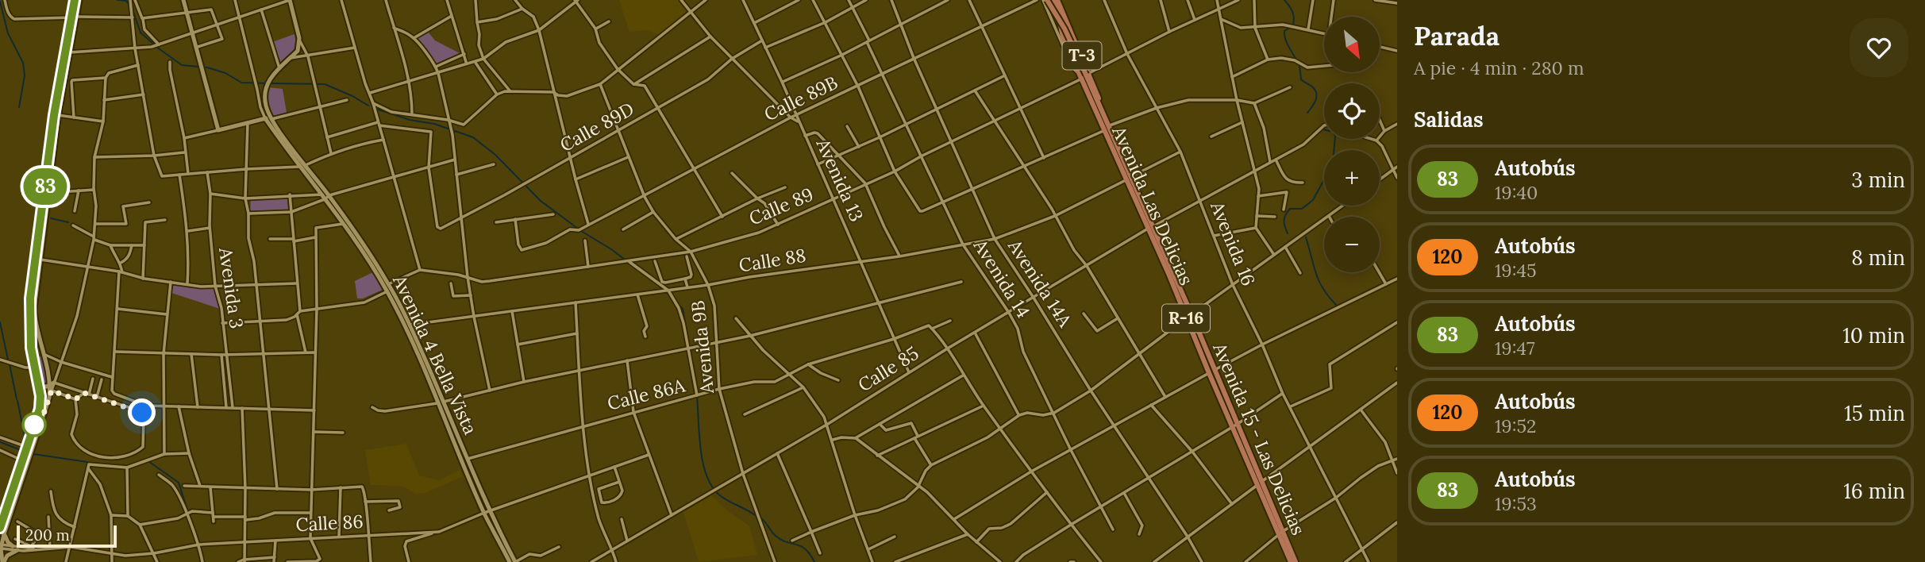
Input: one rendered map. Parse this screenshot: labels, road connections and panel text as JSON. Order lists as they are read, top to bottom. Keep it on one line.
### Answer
{"streets":{"main road":["T-3","Avenida Las Delicias","R-16","Avenida 15 - Las Delicias"],"street":["Calle 89B","Calle 89D","Avenida 13","Calle 89","Avenida 16","Calle 88","Avenida 14","Avenida 14A","Avenida 3","Avenida 9B","Avenida 4 Bella Vista","Calle 85","Calle 86A","Calle 86"]},"crossings":[["T-3","Avenida Las Delicias"],["T-3","Calle 89"],["T-3","R-16"],["T-3","Avenida 15 - Las Delicias"],["Calle 89B","Avenida 13"],["Calle 89B","Avenida 14"],["Calle 89B","Avenida 14A"],["Calle 89B","Avenida 9B"],["Calle 89D","Avenida 13"],["Calle 89D","Avenida 9B"],["Avenida 13","Calle 89"],["Avenida 13","Calle 88"],["Avenida 13","Calle 85"],["Avenida 13","Calle 86A"],["Avenida Las Delicias","Calle 89"],["Avenida Las Delicias","R-16"],["Avenida Las Delicias","Avenida 15 - Las Delicias"],["Calle 89","Avenida 16"],["Calle 89","Avenida 14"],["Calle 89","Avenida 14A"],["Calle 89","R-16"],["Calle 89","Avenida 9B"],["Calle 89","Avenida 15 - Las Delicias"],["Avenida 16","Calle 88"],["Avenida 16","Calle 85"],["Calle 88","Avenida 14"],["Calle 88","Avenida 14A"],["Calle 88","Avenida 9B"],["Calle 88","Avenida 4 Bella Vista"],["Calle 88","Avenida 15 - Las Delicias"],["Avenida 14","Calle 85"],["Avenida 14A","Calle 85"],["R-16","Avenida 15 - Las Delicias"],["Avenida 9B","Calle 85"],["Avenida 9B","Calle 86A"],["Avenida 4 Bella Vista","Calle 86A"],["Avenida 4 Bella Vista","Calle 86"],["Calle 85","Avenida 15 - Las Delicias"]],"lines":["bus line 83"],"scale_bar":"200 m","north":"bottom right","page":{"on_map":"83","heading":[["Parada","A pie · 4 min · 280 m"],"Salidas"],"map_buttons":["+","−"],"list":[{"mark":"83","name":"Autobús","note":"19:40","value":"3 min"},{"mark":"120","name":"Autobús","note":"19:45","value":"8 min"},{"mark":"83","name":"Autobús","note":"19:47","value":"10 min"},{"mark":"120","name":"Autobús","note":"19:52","value":"15 min"},{"mark":"83","name":"Autobús","note":"19:53","value":"16 min"}],"scale":"200 m"}}
